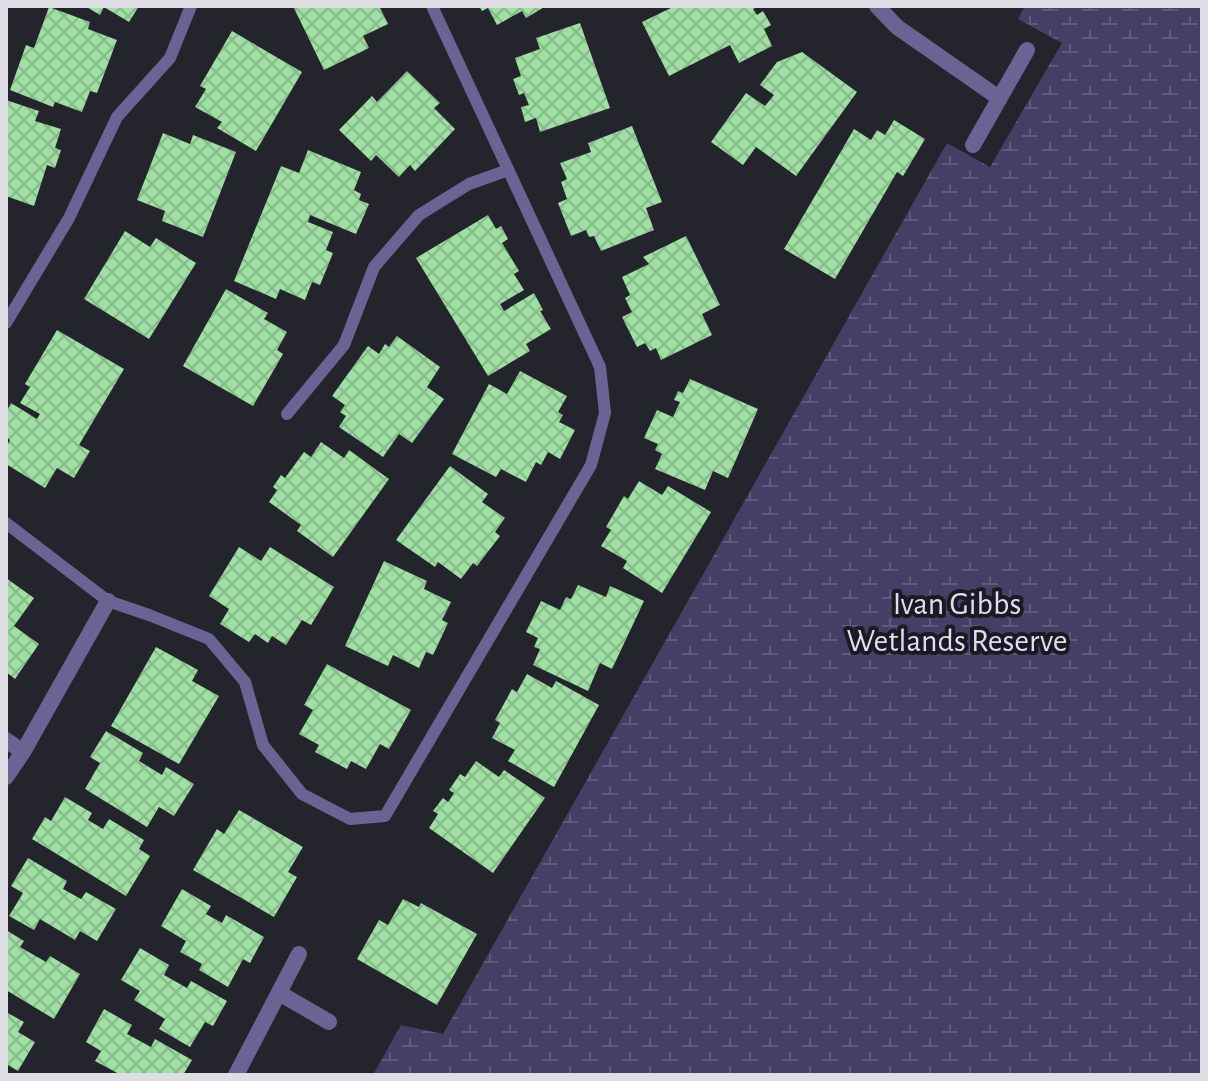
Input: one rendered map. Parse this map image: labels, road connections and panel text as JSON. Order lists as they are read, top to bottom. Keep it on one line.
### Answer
{"parks":["Ivan Gibbs Wetlands Reserve"]}
